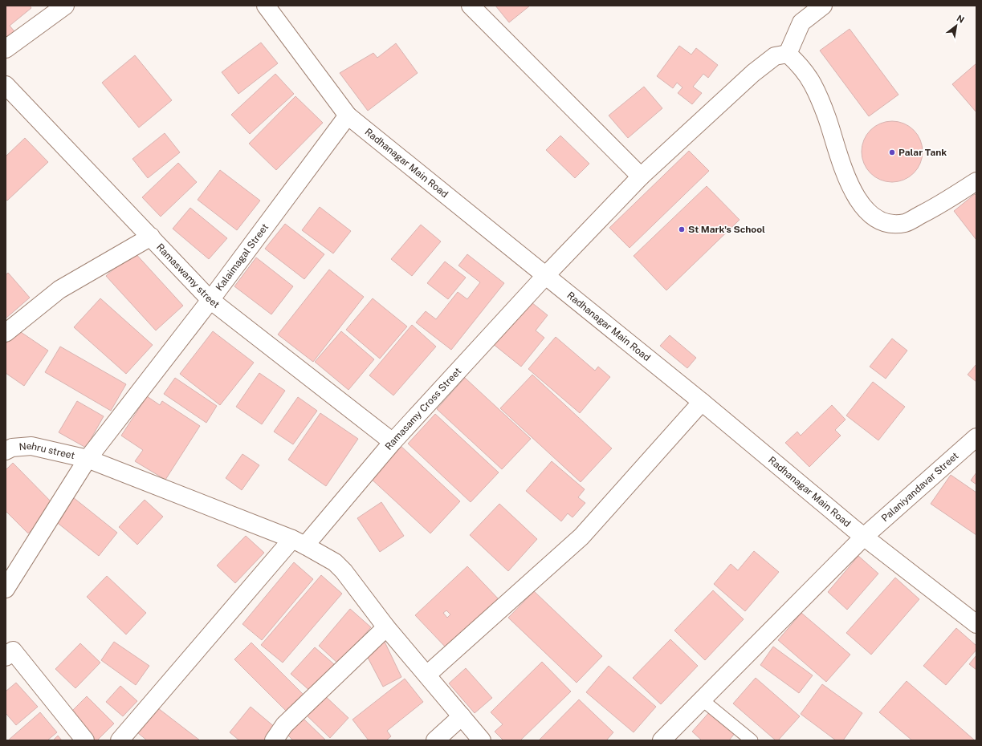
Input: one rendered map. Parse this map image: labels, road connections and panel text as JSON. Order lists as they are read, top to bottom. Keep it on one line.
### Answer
{"streets":{"street":["Radhanagar Main Road","Kalaimagal Street","Ramaswamy street","Ramasamy Cross Street","Nehru street","Palaniyandavar Street"]},"crossings":[["Radhanagar Main Road","Kalaimagal Street"],["Radhanagar Main Road","Ramasamy Cross Street"],["Radhanagar Main Road","Palaniyandavar Street"],["Kalaimagal Street","Ramaswamy street"],["Kalaimagal Street","Nehru street"],["Ramaswamy street","Ramasamy Cross Street"],["Ramasamy Cross Street","Nehru street"]],"places":["Palar Tank","St Mark's School"],"north":"top right"}
